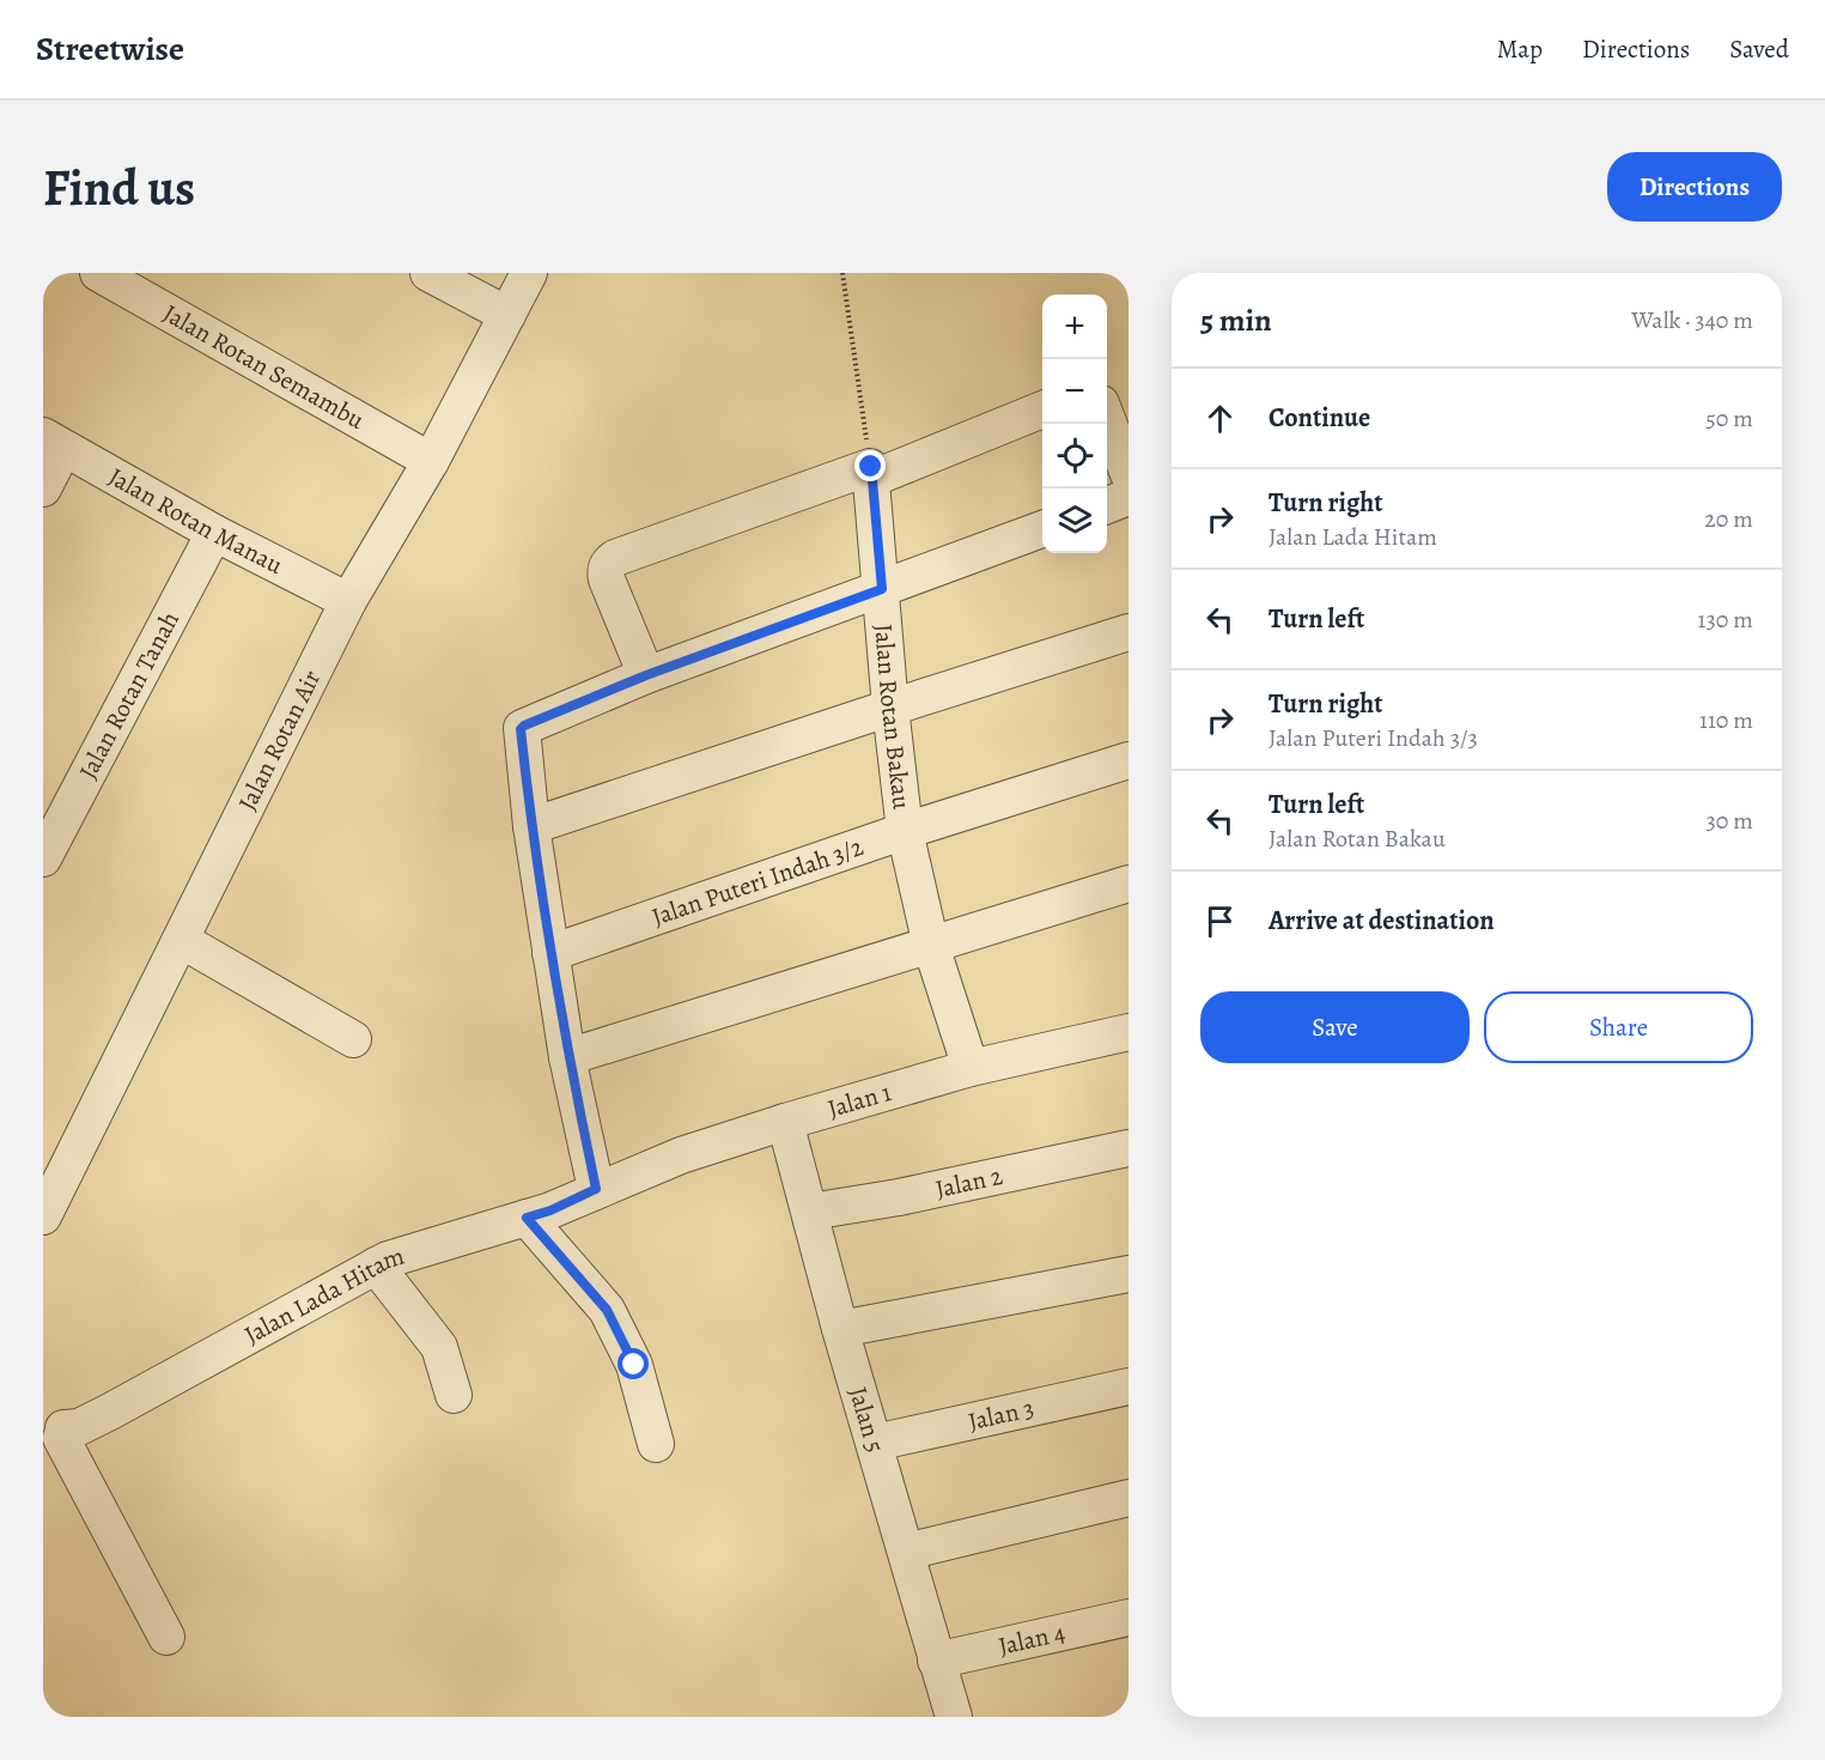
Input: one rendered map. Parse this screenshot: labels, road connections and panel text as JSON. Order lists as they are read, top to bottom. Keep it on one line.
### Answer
{"streets":{"street":["Jalan Rotan Semambu","Jalan Rotan Manau","Jalan Rotan Tanah","Jalan Rotan Bakau","Jalan Rotan Air","Jalan Puteri Indah 3/2","Jalan 1","Jalan 2","Jalan Lada Hitam","Jalan 3","Jalan 5","Jalan 4"]},"crossings":[["Jalan Rotan Semambu","Jalan Rotan Air"],["Jalan Rotan Manau","Jalan Rotan Tanah"],["Jalan Rotan Manau","Jalan Rotan Air"],["Jalan Rotan Bakau","Jalan Puteri Indah 3/2"],["Jalan Rotan Bakau","Jalan 1"],["Jalan 1","Jalan Lada Hitam"],["Jalan 1","Jalan 5"],["Jalan 2","Jalan 5"],["Jalan 3","Jalan 5"],["Jalan 5","Jalan 4"]],"page":{"header":"Streetwise","nav":["Map","Directions","Saved"],"buttons":["Directions",["Save","Share"]],"title":"Find us","heading":["5 min","Walk · 340 m"],"map_buttons":["+","−"],"list":[["Continue","50 m"],["Turn right","Jalan Lada Hitam","20 m"],["Turn left","130 m"],["Turn right","Jalan Puteri Indah 3/3","110 m"],["Turn left","Jalan Rotan Bakau","30 m"],"Arrive at destination"]}}
